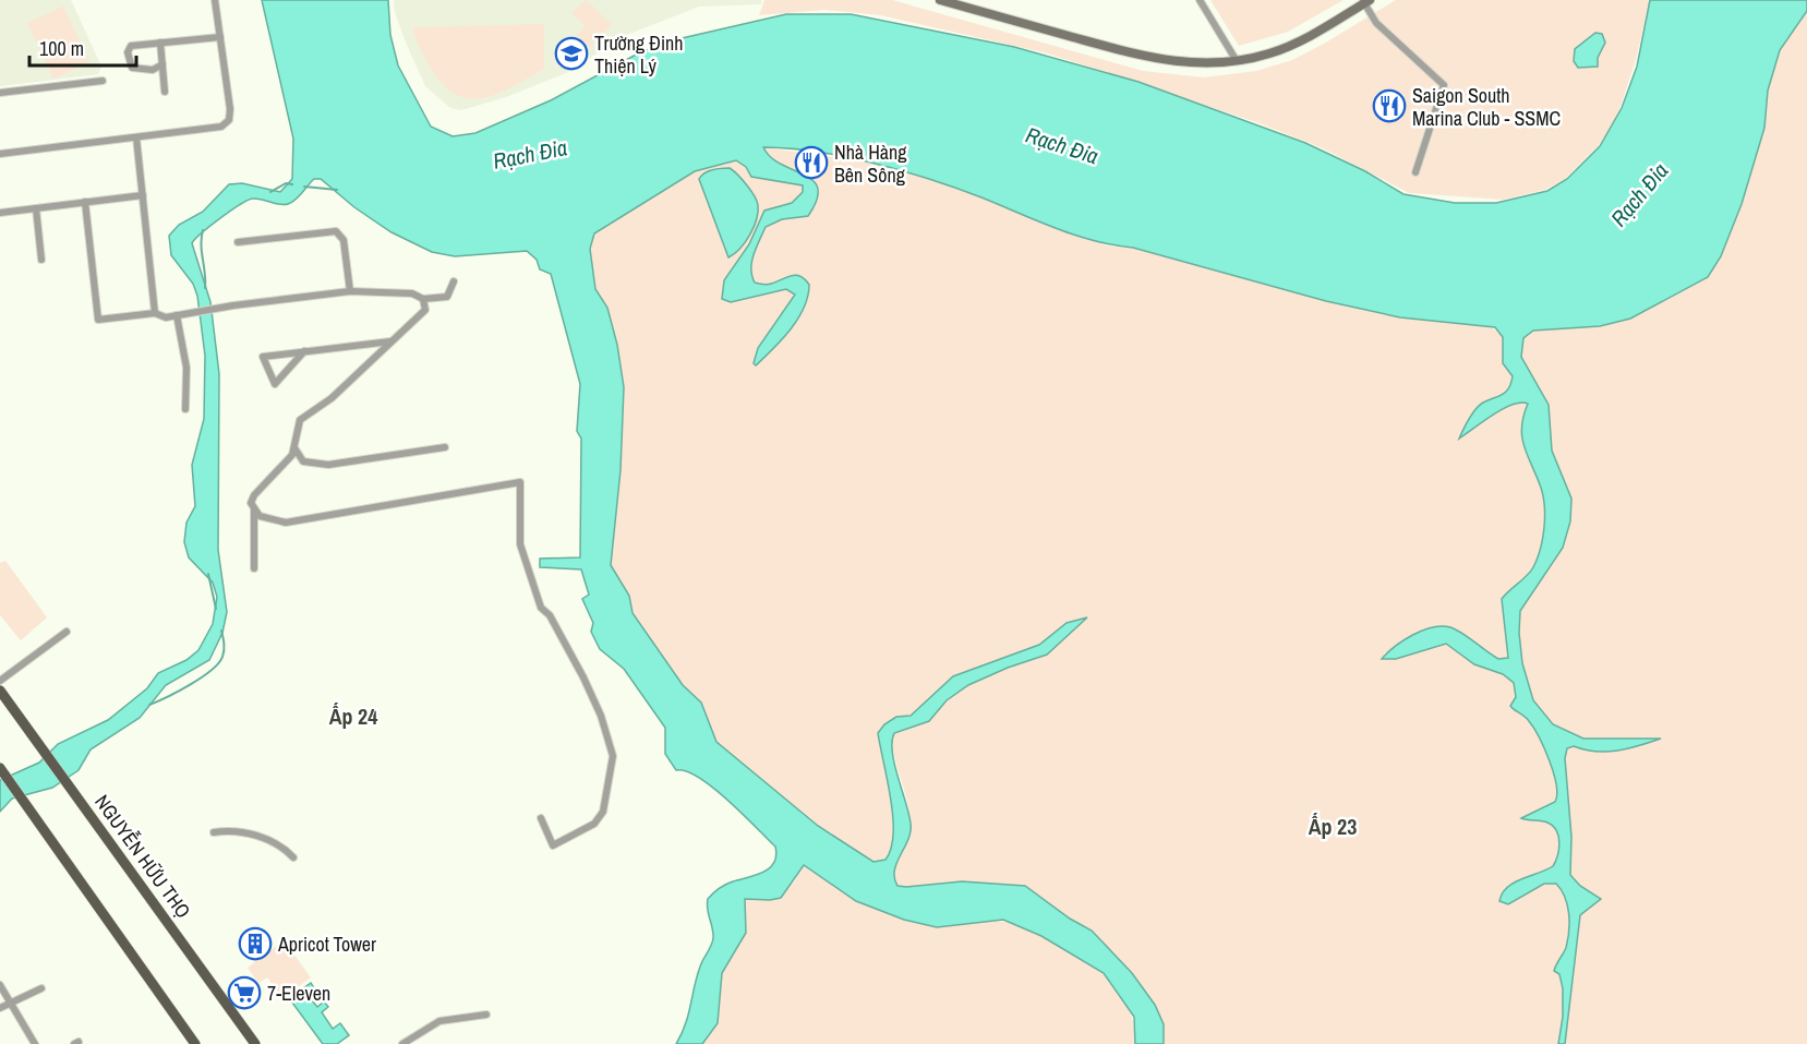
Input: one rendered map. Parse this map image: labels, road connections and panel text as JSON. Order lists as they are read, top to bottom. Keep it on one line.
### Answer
{"streets":{"main road":["NGUYỄN HỮU THỌ"]},"districts":["Ấp 24","Ấp 23"],"water":["Rạch Đỉa"],"places":{"school or university":["Trường Đinh Thiện Lý"],"restaurant":["Saigon South Marina Club - SSMC","Nhà Hàng Bên Sông"],"building":["Apricot Tower"],"supermarket":["7-Eleven"]},"scale_bar":"100 m"}
